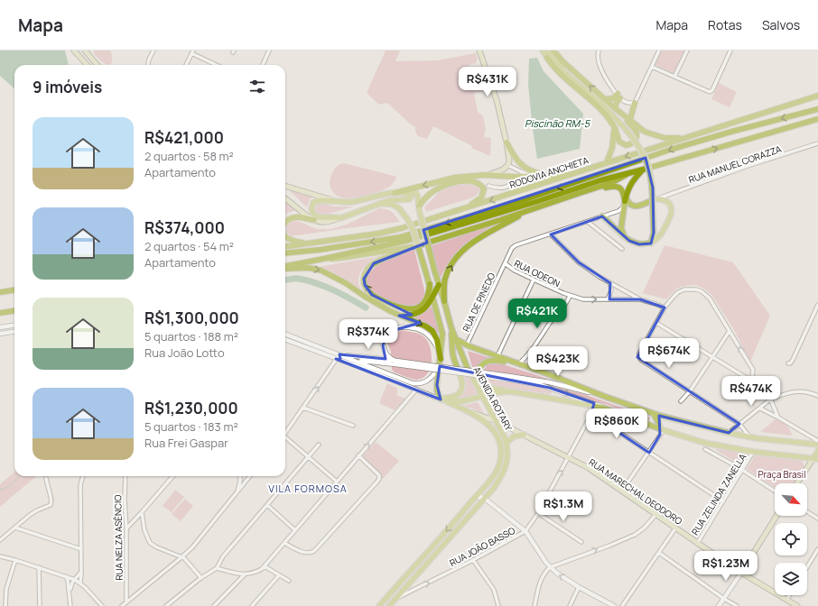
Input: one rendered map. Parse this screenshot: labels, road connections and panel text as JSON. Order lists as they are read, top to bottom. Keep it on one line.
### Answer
{"streets":{"highway":["RODOVIA ANCHIETA"],"main road":["AVENIDA ROTARY","RUA MARECHAL DEODORO"],"street":["RUA MANUEL CORAZZA","RUA ODEON","RUA DE PINEDO","RUA ZELINDA ZANELLA","RUA NELZA ASÊNCIO","RUA JOÃO BASSO"]},"crossings":[["RUA ODEON","RUA DE PINEDO"],["AVENIDA ROTARY","RUA MARECHAL DEODORO"],["AVENIDA ROTARY","RUA JOÃO BASSO"],["RUA MARECHAL DEODORO","RUA ZELINDA ZANELLA"],["RUA MARECHAL DEODORO","RUA JOÃO BASSO"]],"one_way":["RUA JOÃO BASSO"],"districts":["VILA FORMOSA"],"water":["Piscinão RM-5"],"parks":["Praça Brasil"],"north":"bottom right","page":{"header":"Mapa","nav":["Mapa","Rotas","Salvos"],"heading":"9 imóveis","price":["R$431K","R$421K","R$374K","R$674K","R$423K","R$474K","R$860K","R$1.3M","R$1.23M"],"list":[{"name":"R$421,000","note":"2 quartos · 58 m² · Apartamento"},{"name":"R$374,000","note":"2 quartos · 54 m² · Apartamento"},{"name":"R$1,300,000","note":"5 quartos · 188 m² · Rua João Lotto"},{"name":"R$1,230,000","note":"5 quartos · 183 m² · Rua Frei Gaspar"}]}}
